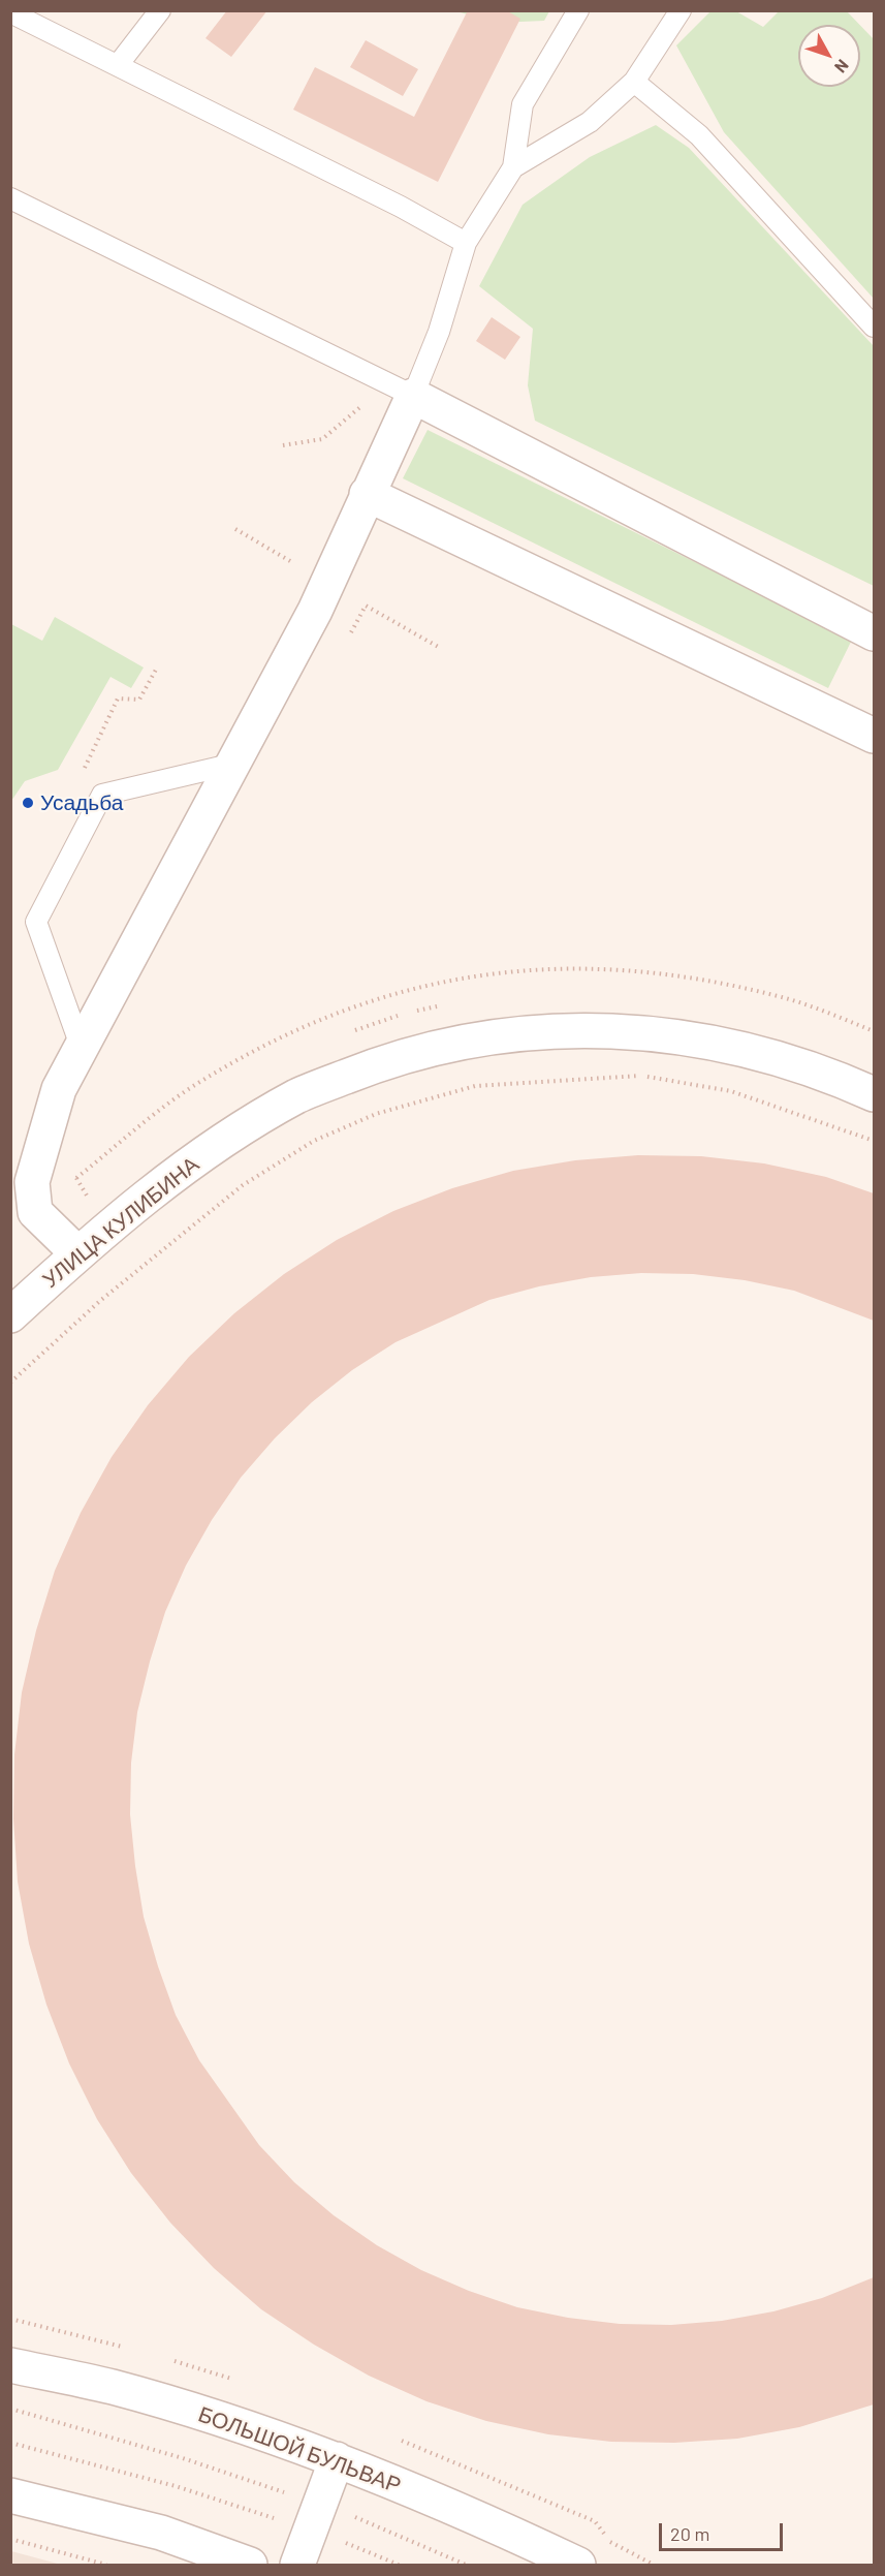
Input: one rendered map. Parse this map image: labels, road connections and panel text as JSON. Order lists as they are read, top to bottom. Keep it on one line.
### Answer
{"streets":{"street":["УЛИЦА КУЛИБИНА","БОЛЬШОЙ БУЛЬВАР"]},"places":["Усадьба"],"scale_bar":"20 m","north":"bottom right"}
